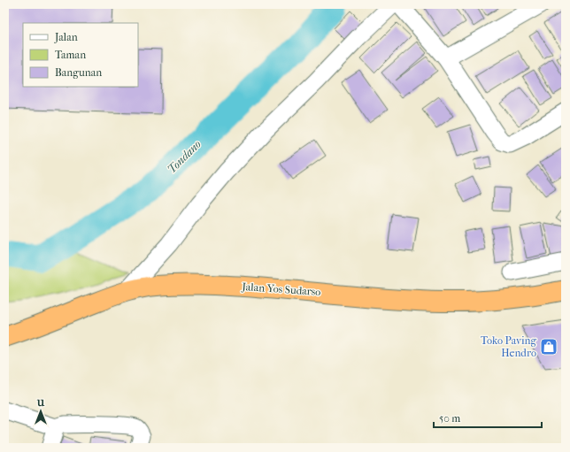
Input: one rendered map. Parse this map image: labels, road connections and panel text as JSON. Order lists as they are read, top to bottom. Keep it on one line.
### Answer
{"streets":{"highway":["Jalan Yos Sudarso"]},"water":["Tondano"],"places":{"shop":["Toko Paving Hendro"]},"legend":["Jalan","Taman","Bangunan"],"scale_bar":"50 m","north":"top"}
